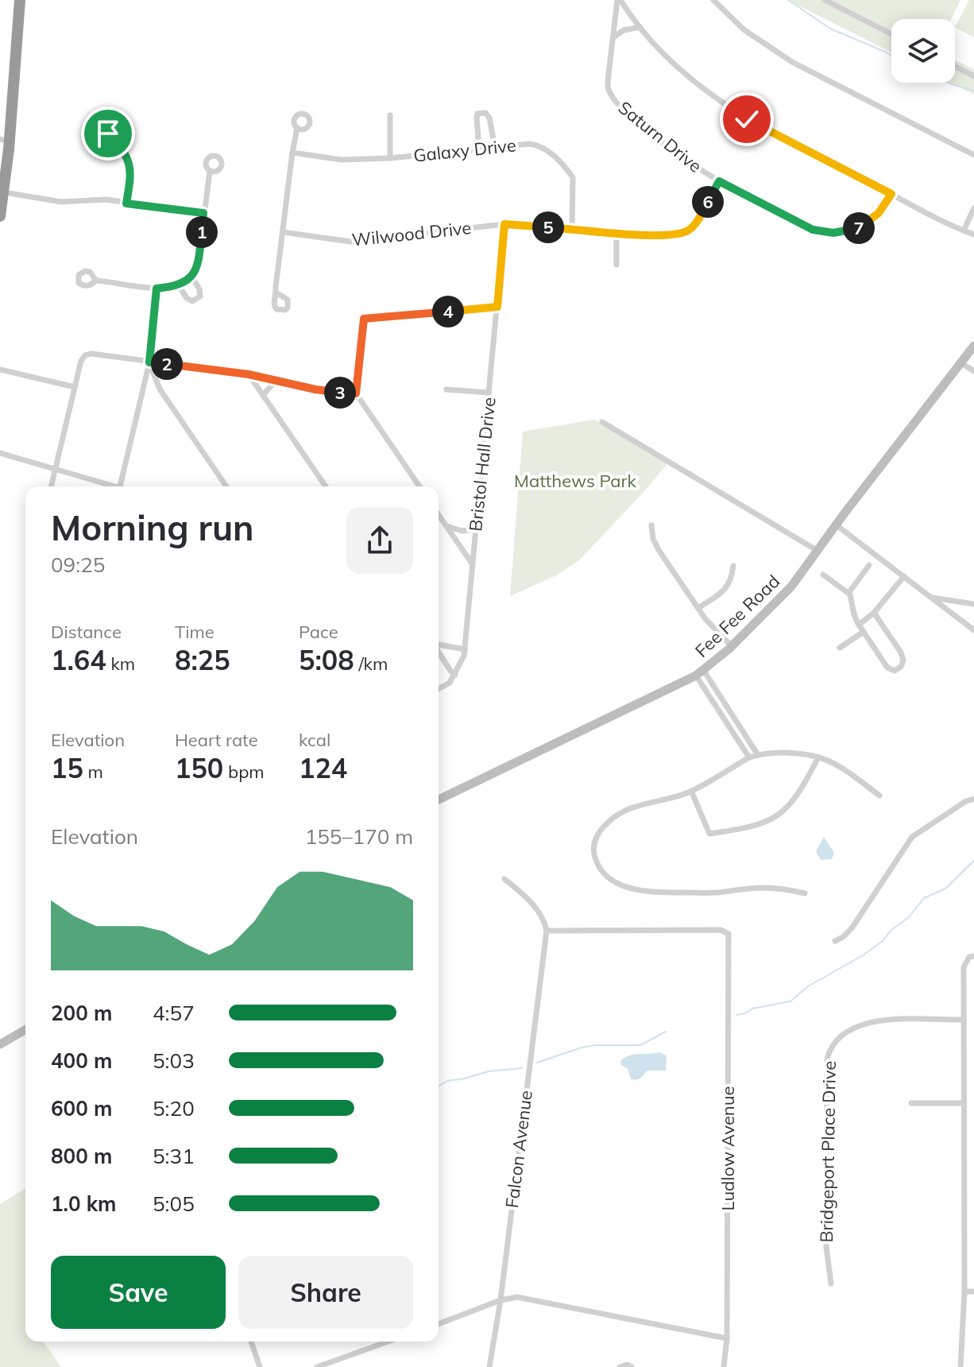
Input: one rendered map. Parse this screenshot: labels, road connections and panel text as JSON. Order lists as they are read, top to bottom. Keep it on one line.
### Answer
{"streets":{"street":["Saturn Drive","Galaxy Drive","Wilwood Drive","Bristol Hall Drive","Fee Fee Road","Ludlow Avenue","Falcon Avenue","Bridgeport Place Drive"]},"crossings":[["Saturn Drive","Wilwood Drive"],["Galaxy Drive","Wilwood Drive"],["Wilwood Drive","Bristol Hall Drive"],["Ludlow Avenue","Falcon Avenue"]],"parks":["Matthews Park"],"page":{"pins":["6","5","7","1","4","2","3"],"heading":["Morning run","09:25"],"stats":[["Distance","1.64 km"],["Time","8:25"],["Pace","5:08 /km"],["Elevation","15 m"],["Heart rate","150 bpm"],["kcal","124"]],"chart":["Elevation","155–170 m"],"list":[{"name":"200 m","note":"4:57"},{"name":"400 m","note":"5:03"},{"name":"600 m","note":"5:20"},{"name":"800 m","note":"5:31"},{"name":"1.0 km","note":"5:05"}],"buttons":["Save","Share"]}}
